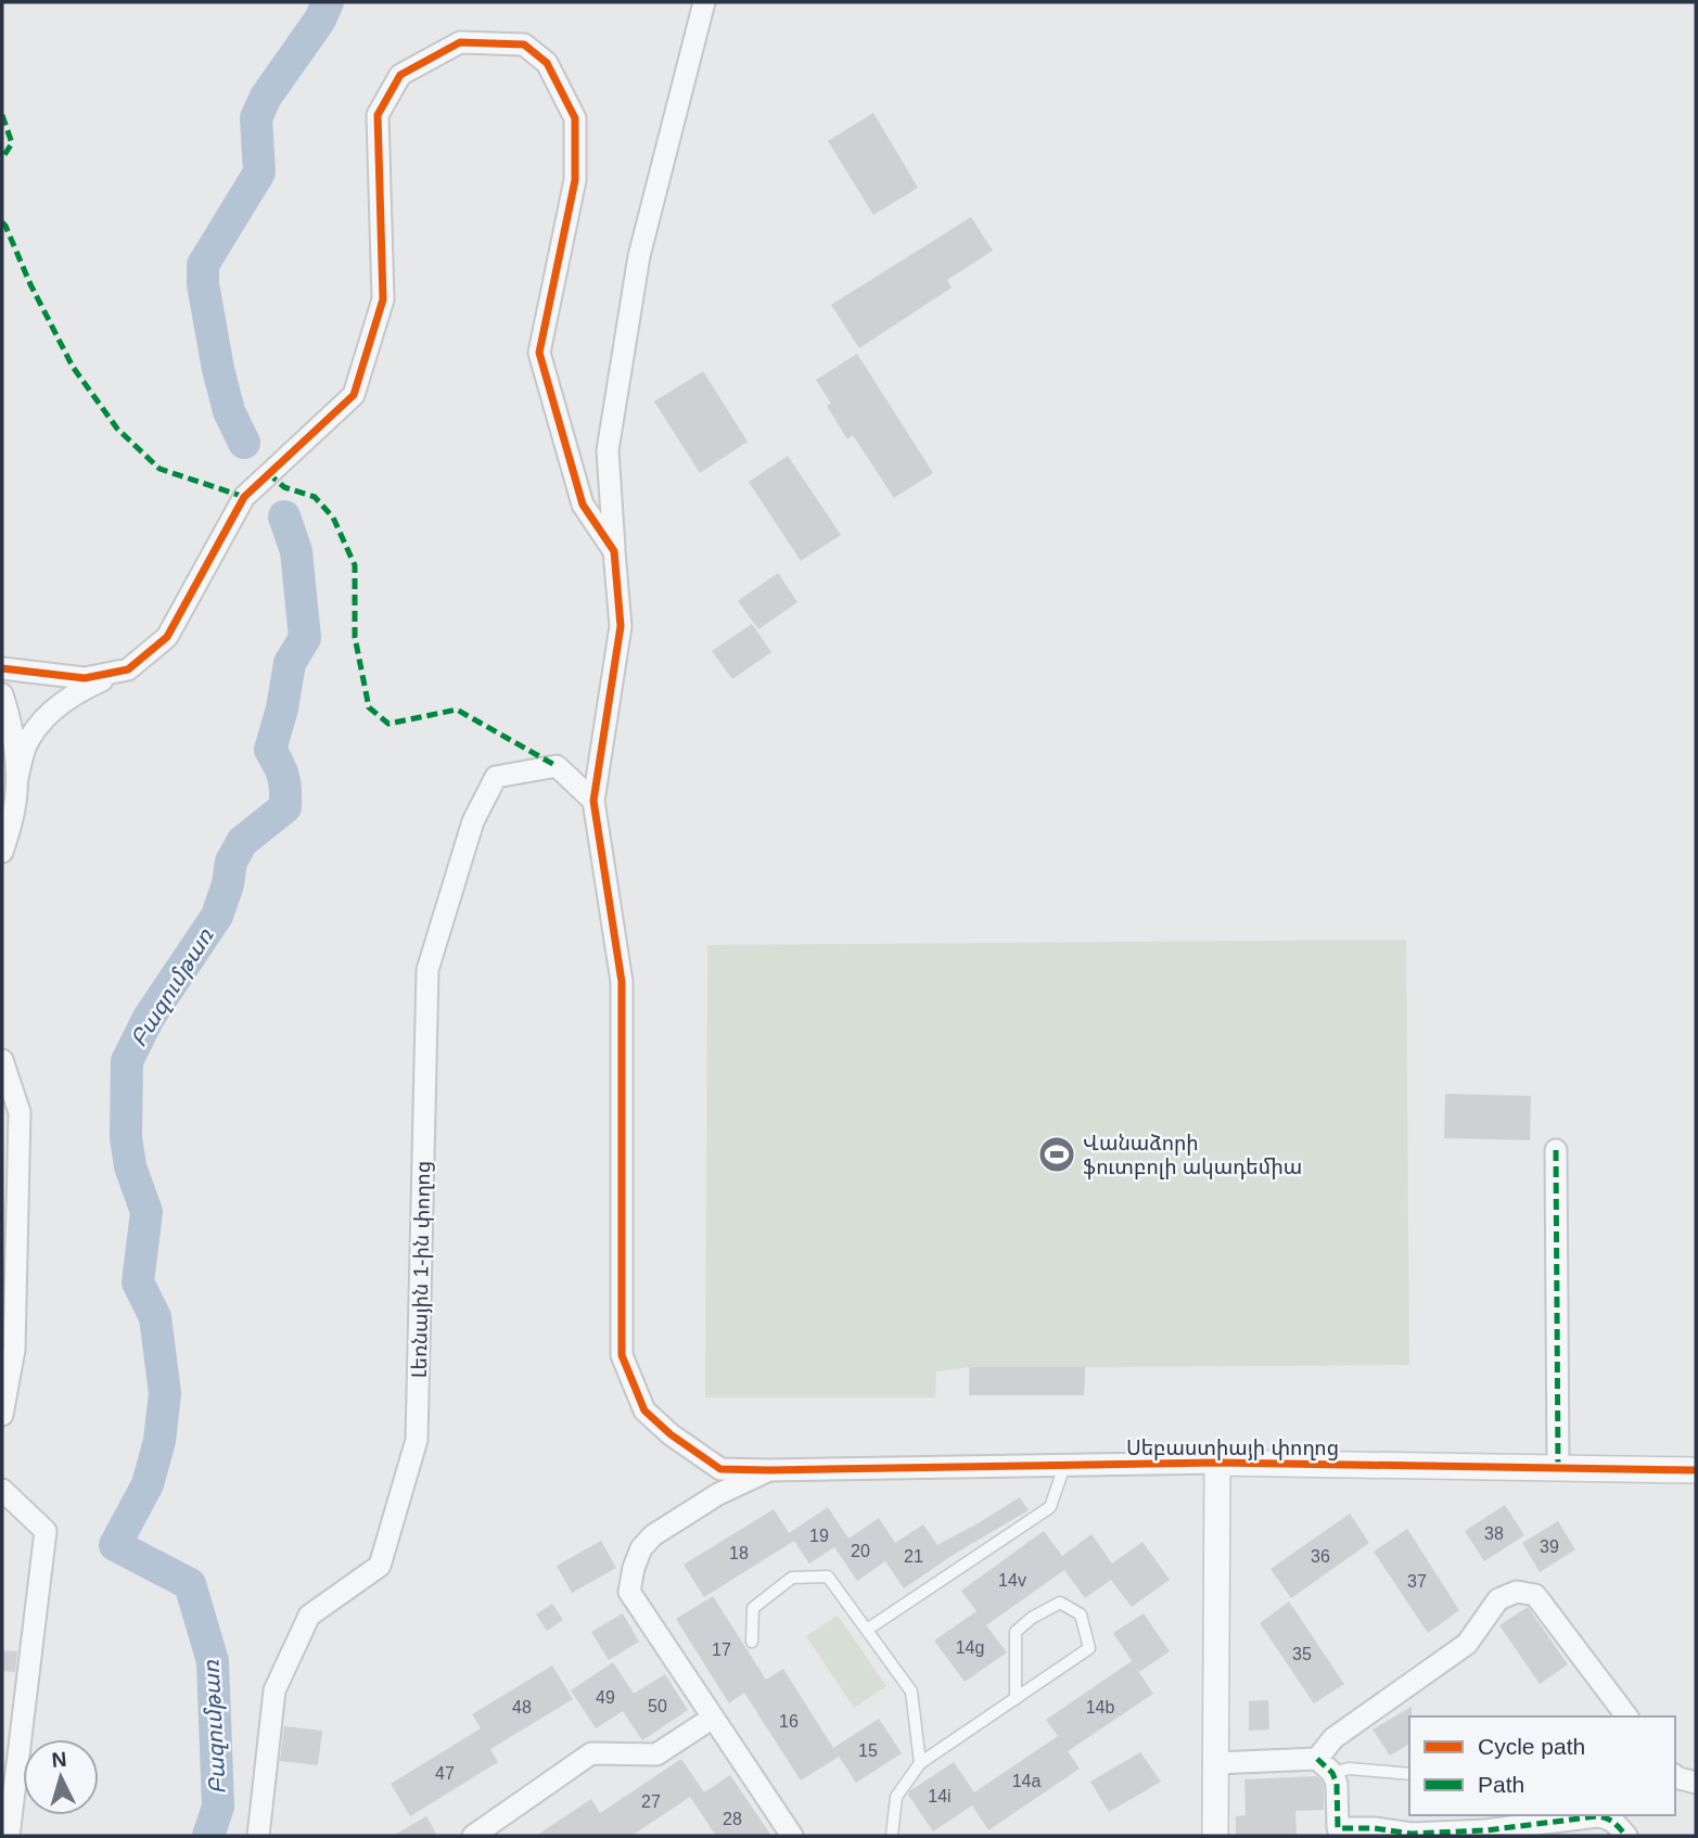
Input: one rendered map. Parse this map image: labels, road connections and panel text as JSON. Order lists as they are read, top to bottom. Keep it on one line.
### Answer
{"streets":{"street":["Լեռնային 1-ին փողոց","Սեբաստիայի փողոց"]},"crossings":[["Լեռնային 1-ին փողոց","Սեբաստիայի փողոց"]],"water":["Բազումթառ"],"places":{"sports":["Վանաձորի ֆուտբոլի ակադեմիա"]},"house_numbers":["38","19","39","20","18","21","36","14v","37","14g","17","35","49","50","48","14b","16","15","47","14a","14i","27","28"],"legend":["Cycle path","Path"],"north":"top"}
